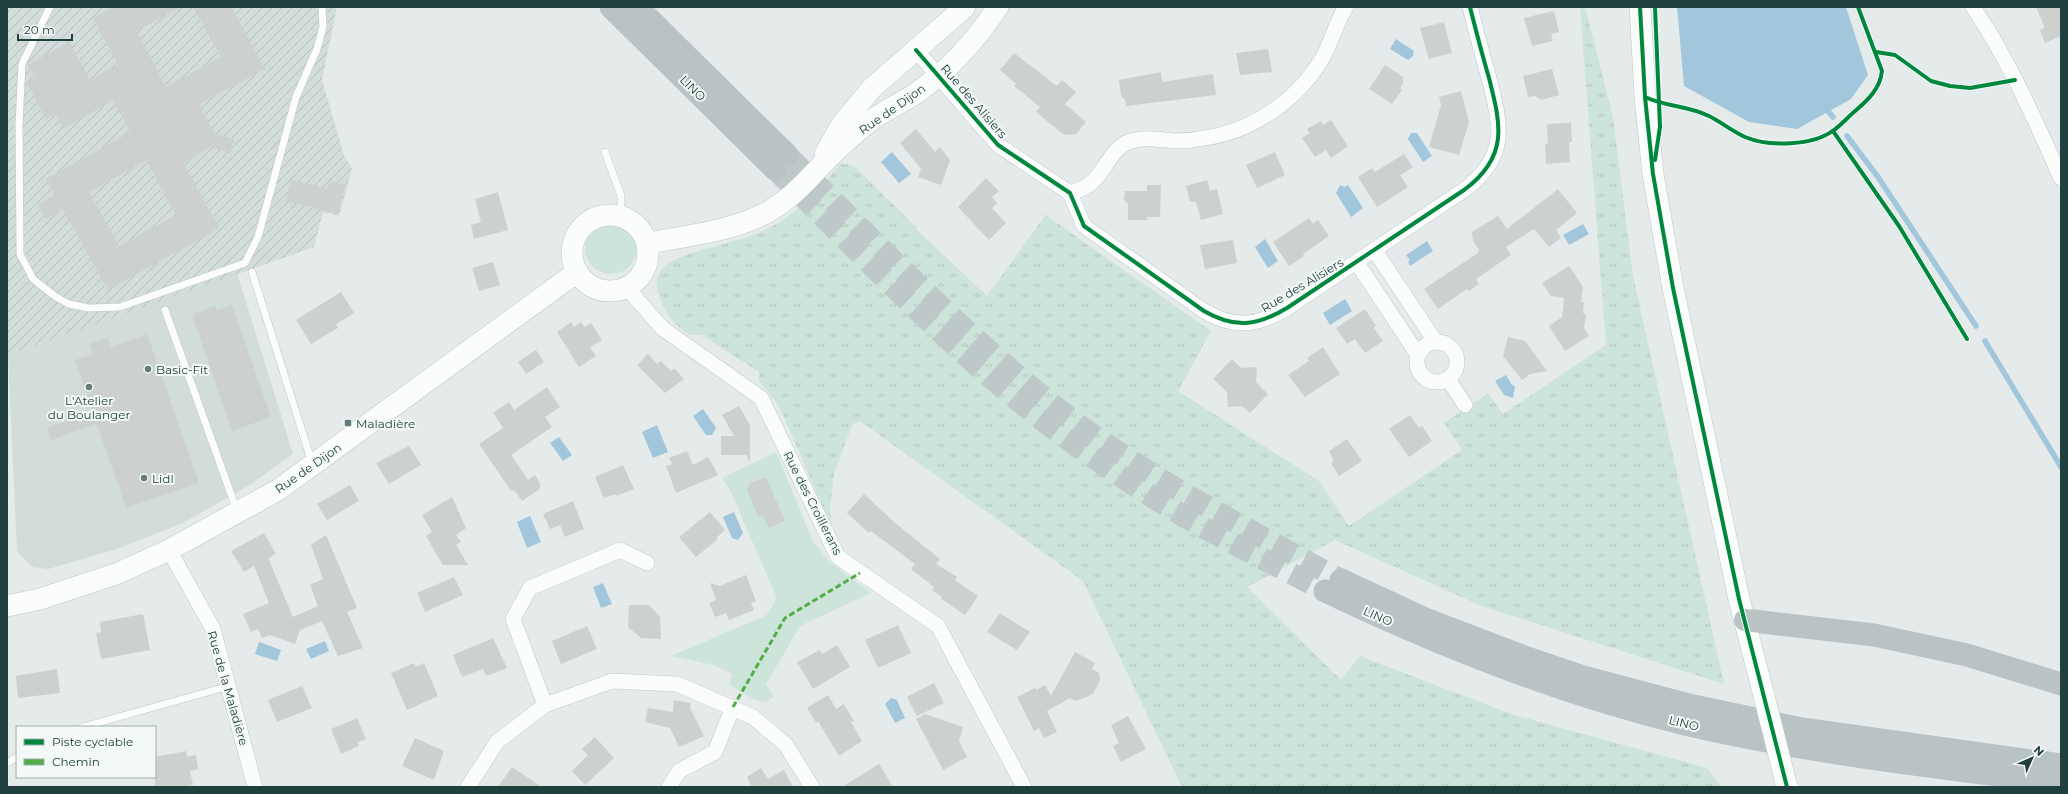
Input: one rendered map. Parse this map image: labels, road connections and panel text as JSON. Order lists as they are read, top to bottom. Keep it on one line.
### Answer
{"streets":{"highway":["LINO"],"street":["Rue des Alisiers","Rue de Dijon","Rue des Croillerans","Rue de la Maladière"]},"crossings":[["Rue des Alisiers","Rue de Dijon"],["Rue de Dijon","Rue des Croillerans"],["Rue de Dijon","Rue de la Maladière"]],"places":{"other":["Basic-Fit","L'Atelier du Boulanger","Lidl"],"transit":["Maladière"]},"legend":["Piste cyclable","Chemin"],"scale_bar":"20 m","north":"top right"}
